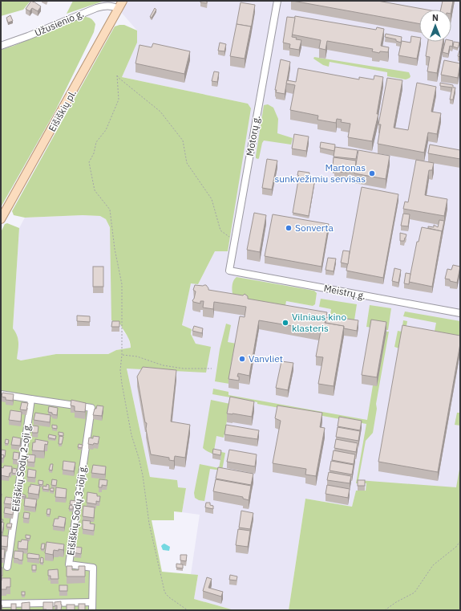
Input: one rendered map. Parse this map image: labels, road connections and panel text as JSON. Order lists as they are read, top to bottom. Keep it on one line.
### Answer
{"streets":{"main road":["Eišiškių pl."],"street":["Užusienio g.","Motorų g.","Meistrų g.","Eišiškių Sodų 2-oji g.","Eišiškių Sodų 3-ioji g."]},"crossings":[["Užusienio g.","Eišiškių pl."],["Motorų g.","Meistrų g."],["Eišiškių Sodų 2-oji g.","Eišiškių Sodų 3-ioji g."]],"places":["Martonas sunkvežimiu servisas","Sonverta","Vilniaus kino klasteris","Vanvliet"],"north":"top"}
